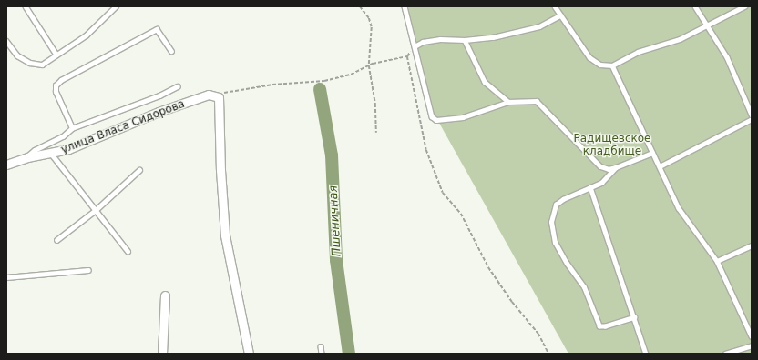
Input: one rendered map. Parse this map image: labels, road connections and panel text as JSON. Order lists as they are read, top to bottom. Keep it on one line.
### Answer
{"streets":{"street":["улица Власа Сидорова"]},"water":["Пшеничная"],"parks":["Радищевское кладбище"]}
